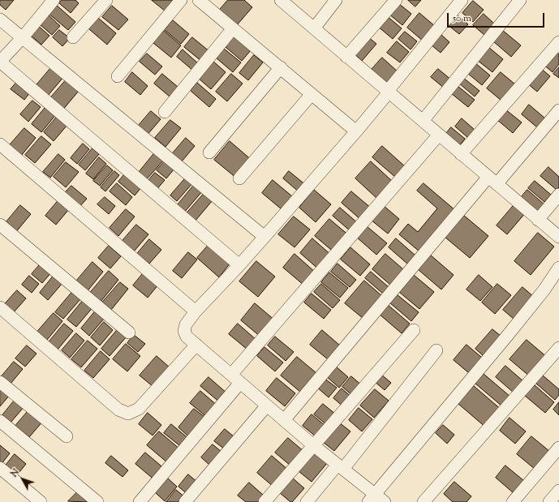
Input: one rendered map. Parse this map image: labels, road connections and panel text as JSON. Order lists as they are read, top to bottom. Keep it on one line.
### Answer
{"scale_bar":"50 m","north":"top left"}
